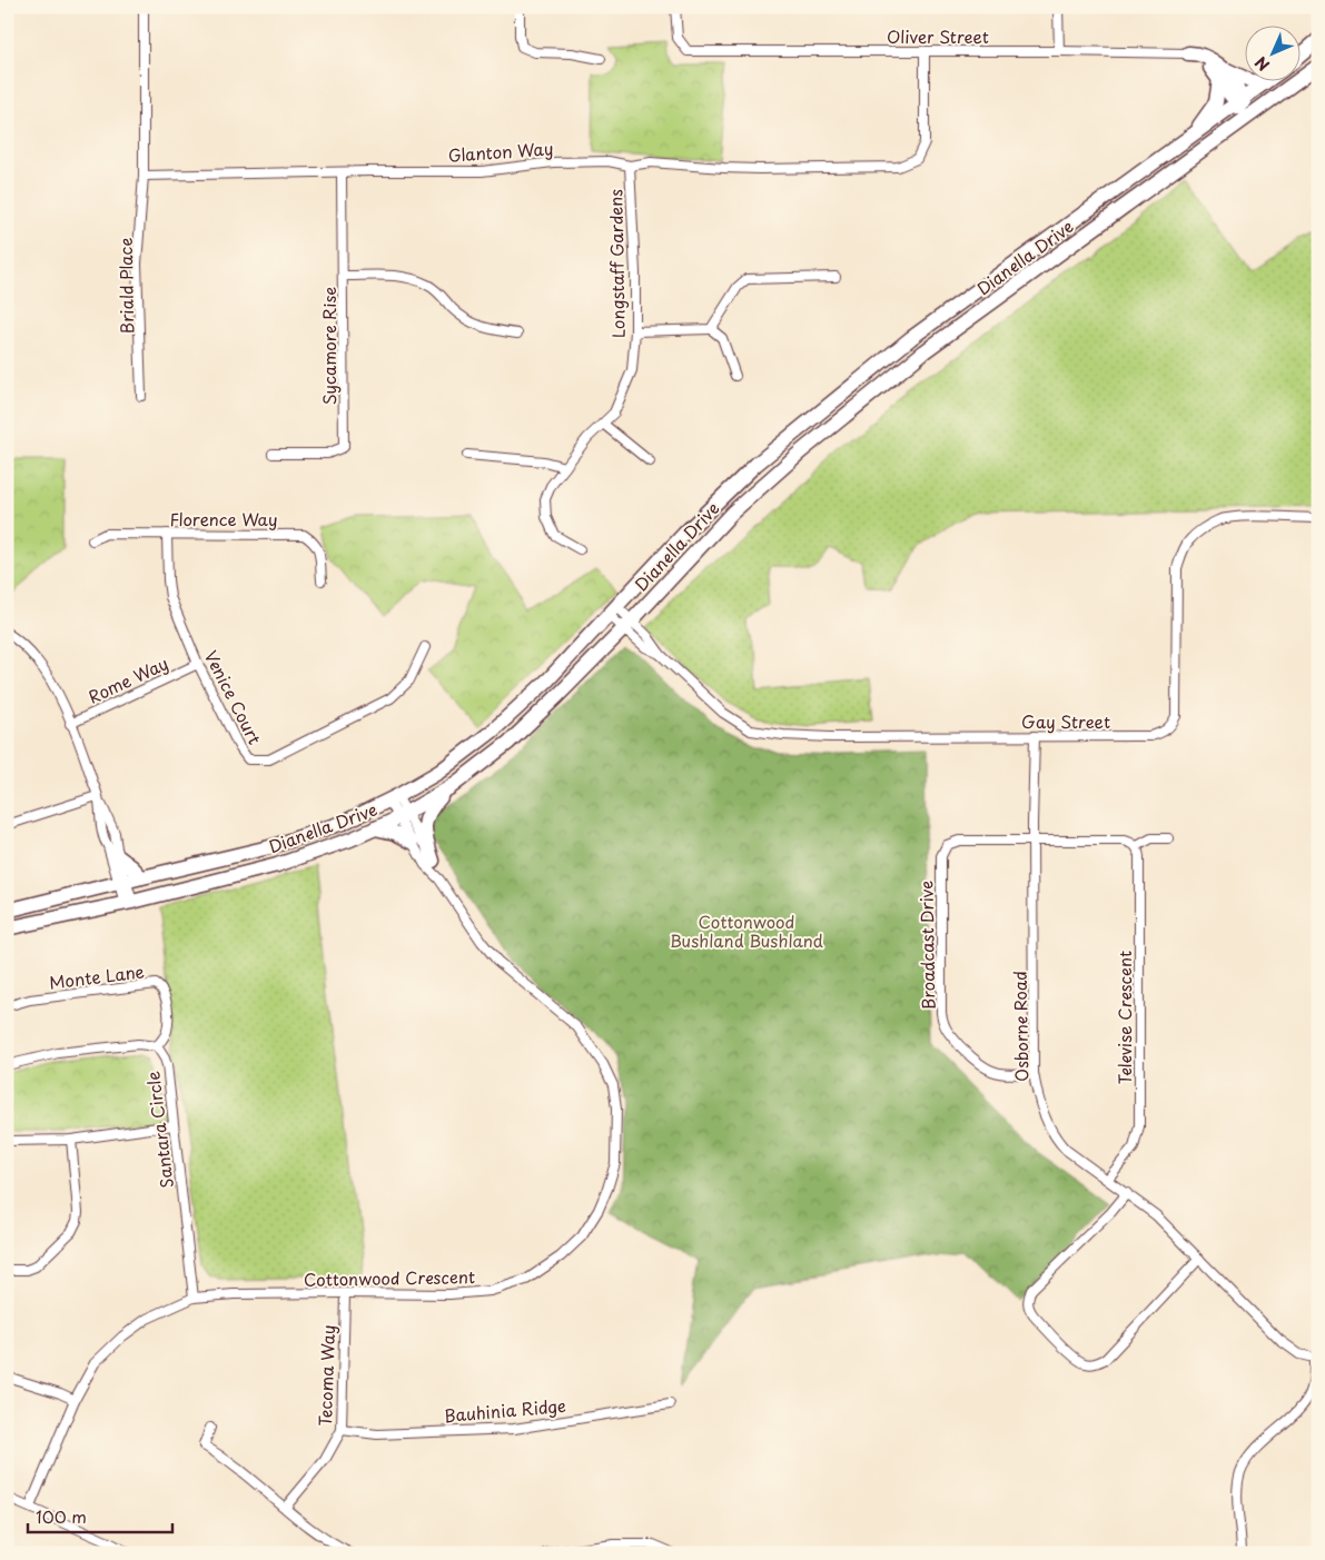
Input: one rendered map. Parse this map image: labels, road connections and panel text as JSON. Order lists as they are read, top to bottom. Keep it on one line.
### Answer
{"streets":{"main road":["Dianella Drive"],"street":["Oliver Street","Glanton Way","Longstaff Gardens","Briald Place","Sycamore Rise","Florence Way","Rome Way","Venice Court","Gay Street","Broadcast Drive","Monte Lane","Televise Crescent","Osborne Road","Santara Circle","Cottonwood Crescent","Tecoma Way","Bauhinia Ridge"]},"crossings":[["Oliver Street","Glanton Way"],["Glanton Way","Longstaff Gardens"],["Glanton Way","Briald Place"],["Glanton Way","Sycamore Rise"],["Dianella Drive","Gay Street"],["Dianella Drive","Cottonwood Crescent"],["Florence Way","Venice Court"],["Rome Way","Venice Court"],["Gay Street","Osborne Road"],["Broadcast Drive","Osborne Road"],["Monte Lane","Santara Circle"],["Televise Crescent","Osborne Road"],["Santara Circle","Cottonwood Crescent"],["Cottonwood Crescent","Tecoma Way"],["Tecoma Way","Bauhinia Ridge"]],"parks":["Cottonwood Bushland Bushland"],"scale_bar":"100 m","north":"bottom left"}
